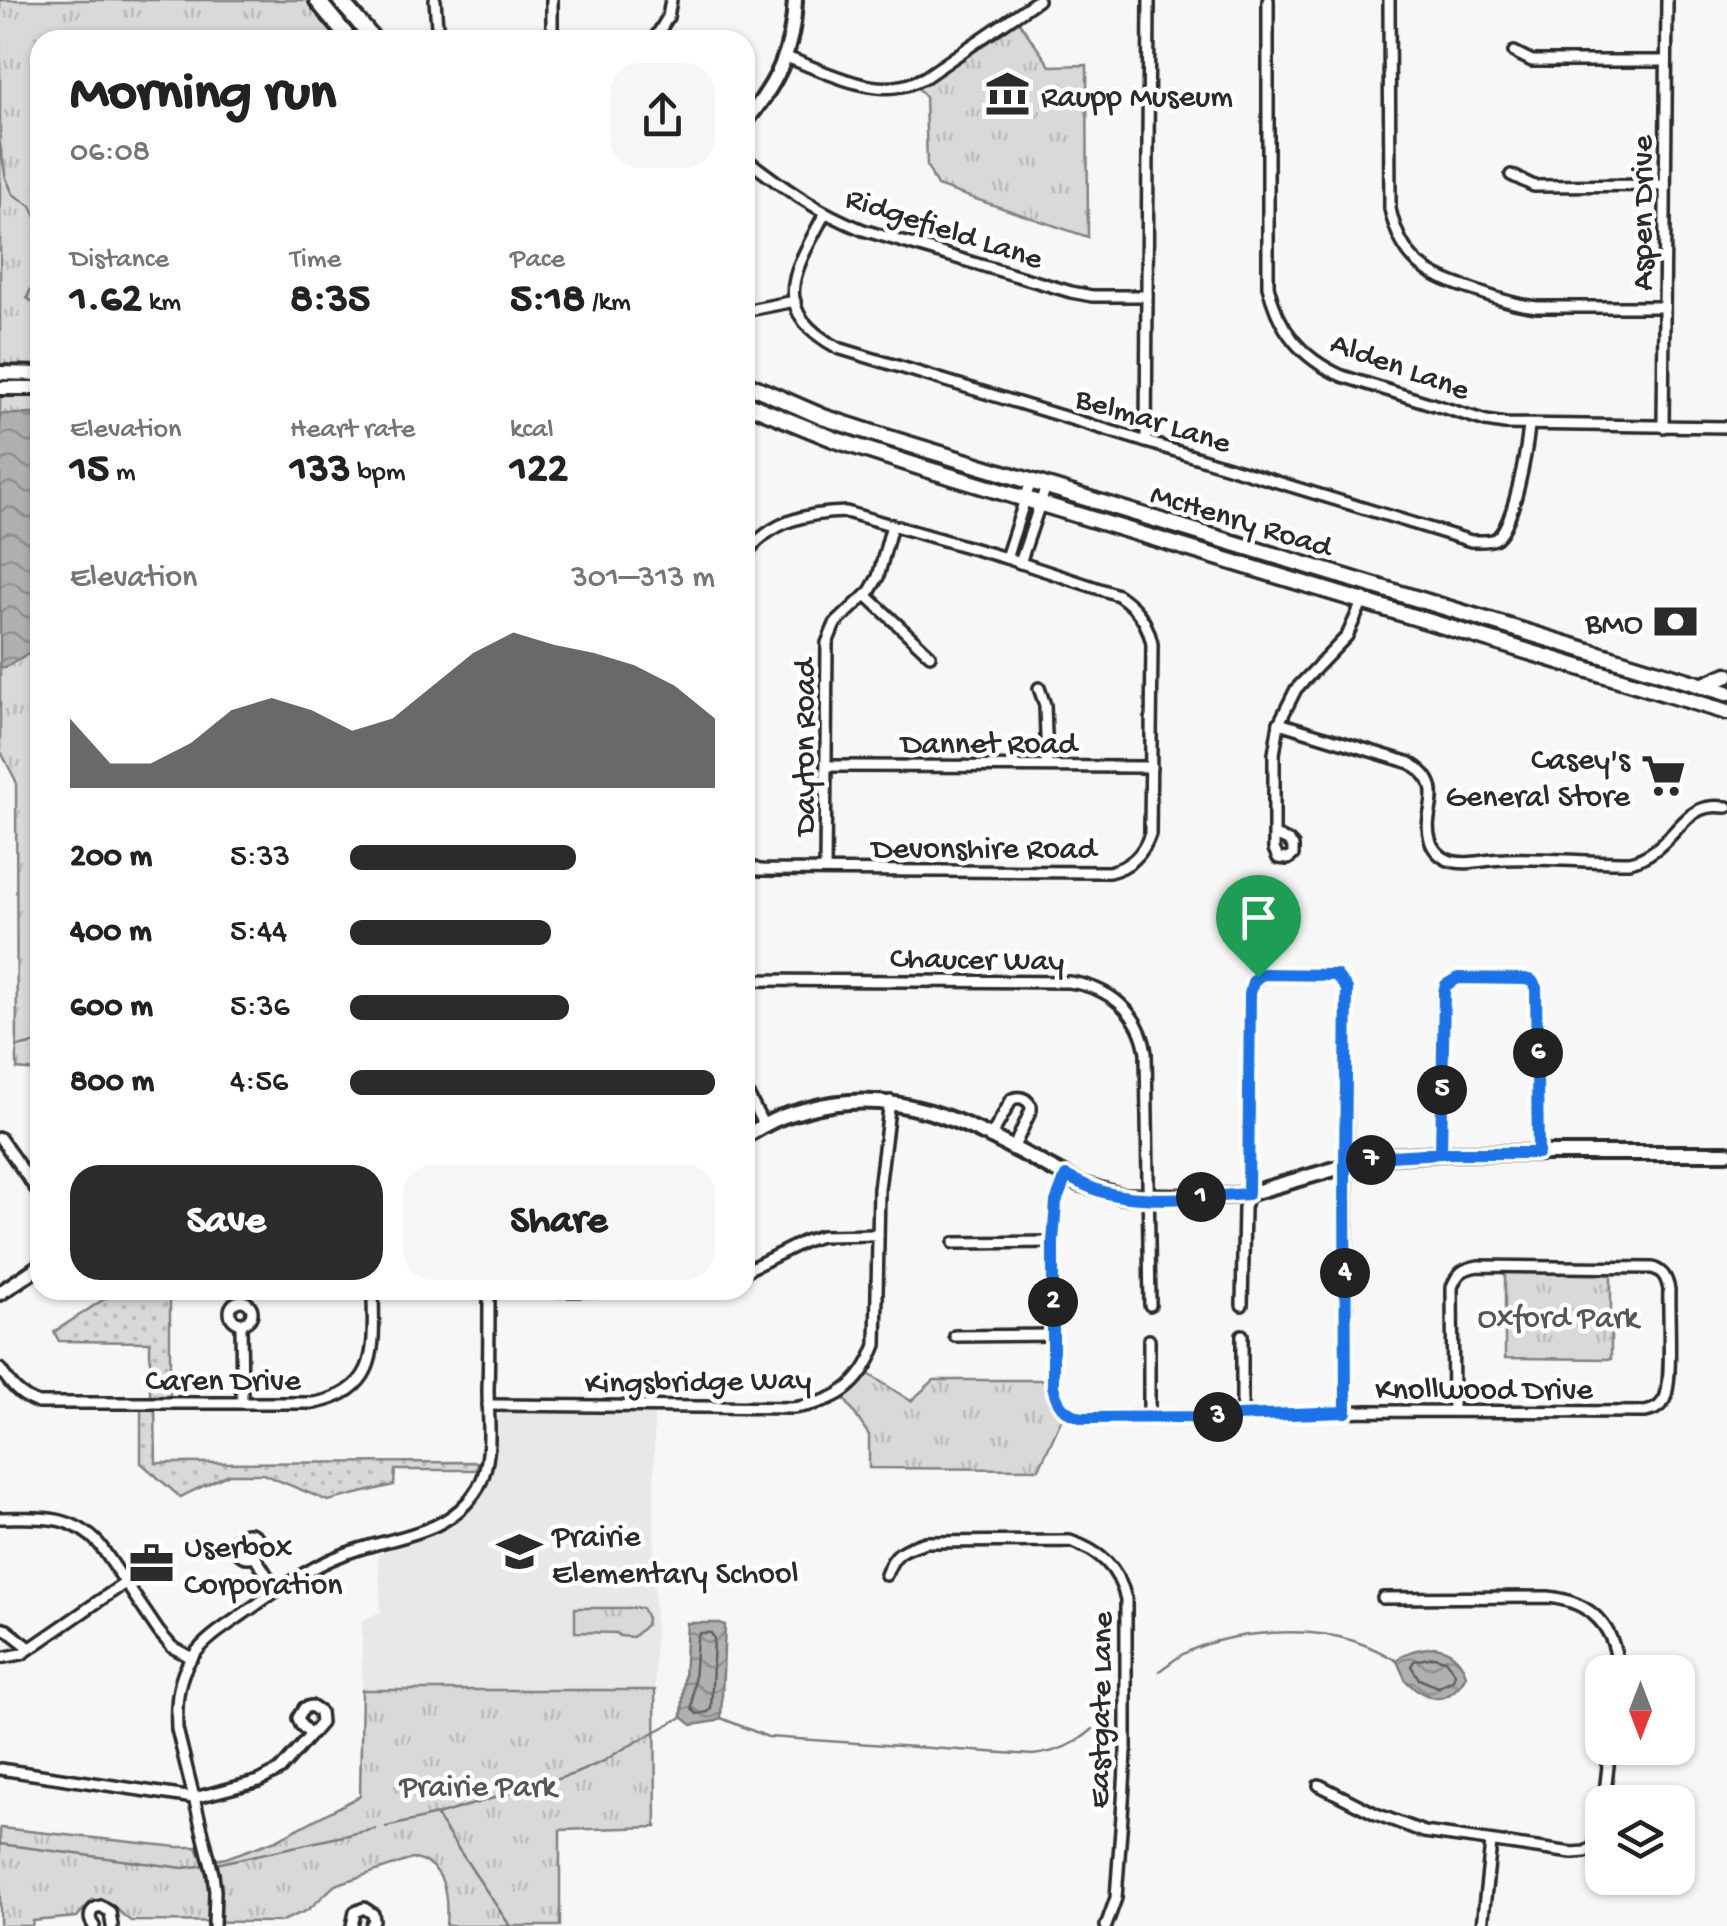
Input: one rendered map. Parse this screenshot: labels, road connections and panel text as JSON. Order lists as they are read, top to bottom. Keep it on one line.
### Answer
{"streets":{"main road":["McHenry Road"],"street":["Aspen Drive","Ridgefield Lane","Alden Lane","Belmar Lane","Dannet Road","Dayton Road","Devonshire Road","Chaucer Way","Caren Drive","Kingsbridge Way","Knollwood Drive","Eastgate Lane"]},"crossings":[["Aspen Drive","Alden Lane"],["Alden Lane","Belmar Lane"],["Dannet Road","Dayton Road"],["Dannet Road","Devonshire Road"],["Dayton Road","Devonshire Road"]],"parks":["Oxford Park","Prairie Park"],"places":{"museum":["Raupp Museum"],"bank":["BMO"],"supermarket":["Casey's General Store"],"school or university":["Prairie Elementary School"],"office":["Userbox Corporation"]},"north":"bottom","page":{"heading":["Morning run","06:08"],"stats":[["Distance","1.62 km"],["Time","8:35"],["Pace","5:18 /km"],["Elevation","15 m"],["Heart rate","133 bpm"],["kcal","122"]],"chart":["Elevation","301–313 m"],"list":[{"name":"200 m","note":"5:33"},{"name":"400 m","note":"5:44"},{"name":"600 m","note":"5:36"},{"name":"800 m","note":"4:56"}],"pins":["6","5","7","1","4","2","3"],"buttons":["Save","Share"]}}
